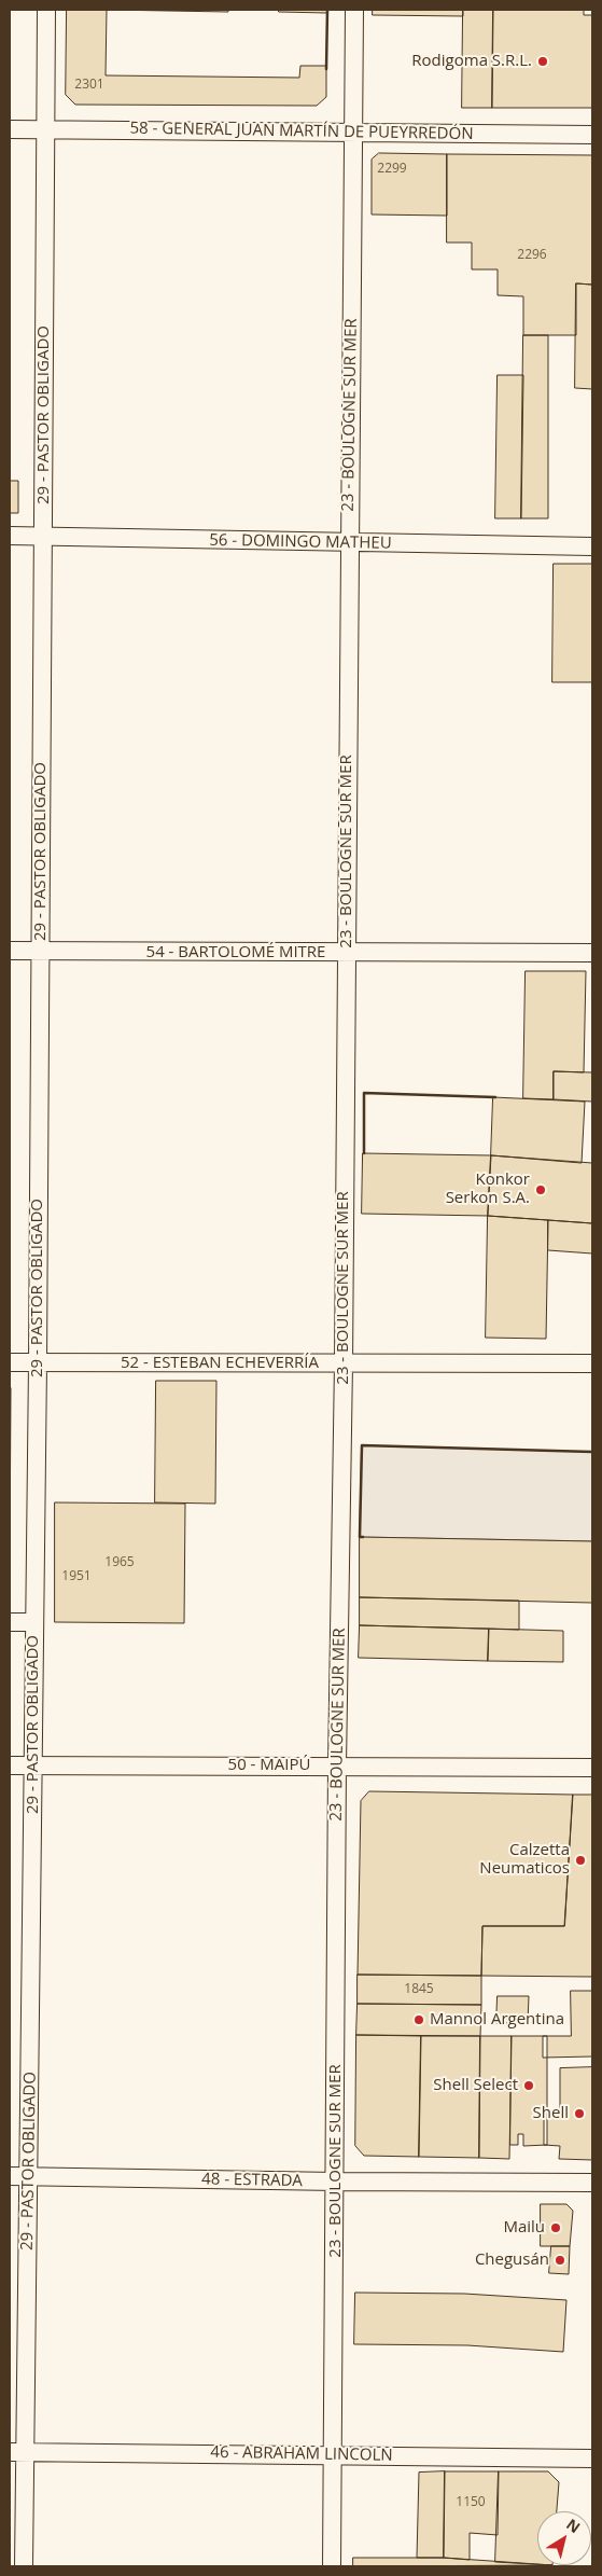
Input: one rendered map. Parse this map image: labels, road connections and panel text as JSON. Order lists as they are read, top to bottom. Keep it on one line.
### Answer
{"streets":{"street":["58 - GENERAL JUAN MARTÍN DE PUEYRREDÓN","29 - PASTOR OBLIGADO","23 - BOULOGNE SUR MER","56 - DOMINGO MATHEU","54 - BARTOLOMÉ MITRE","52 - ESTEBAN ECHEVERRÍA","50 - MAIPÚ","48 - ESTRADA","46 - ABRAHAM LINCOLN"]},"crossings":[["58 - GENERAL JUAN MARTÍN DE PUEYRREDÓN","29 - PASTOR OBLIGADO"],["58 - GENERAL JUAN MARTÍN DE PUEYRREDÓN","23 - BOULOGNE SUR MER"],["29 - PASTOR OBLIGADO","56 - DOMINGO MATHEU"],["29 - PASTOR OBLIGADO","54 - BARTOLOMÉ MITRE"],["29 - PASTOR OBLIGADO","52 - ESTEBAN ECHEVERRÍA"],["29 - PASTOR OBLIGADO","50 - MAIPÚ"],["29 - PASTOR OBLIGADO","48 - ESTRADA"],["29 - PASTOR OBLIGADO","46 - ABRAHAM LINCOLN"],["23 - BOULOGNE SUR MER","56 - DOMINGO MATHEU"],["23 - BOULOGNE SUR MER","54 - BARTOLOMÉ MITRE"],["23 - BOULOGNE SUR MER","52 - ESTEBAN ECHEVERRÍA"],["23 - BOULOGNE SUR MER","50 - MAIPÚ"],["23 - BOULOGNE SUR MER","48 - ESTRADA"],["23 - BOULOGNE SUR MER","46 - ABRAHAM LINCOLN"]],"places":["Rodigoma S.R.L.","Konkor Serkon S.A.","Calzetta Neumaticos","Mannol Argentina","Shell Select","Shell","Mailu","Chegusán"],"house_numbers":["2301","2299","2296","1965","1951","1845","1150"],"north":"top right"}
